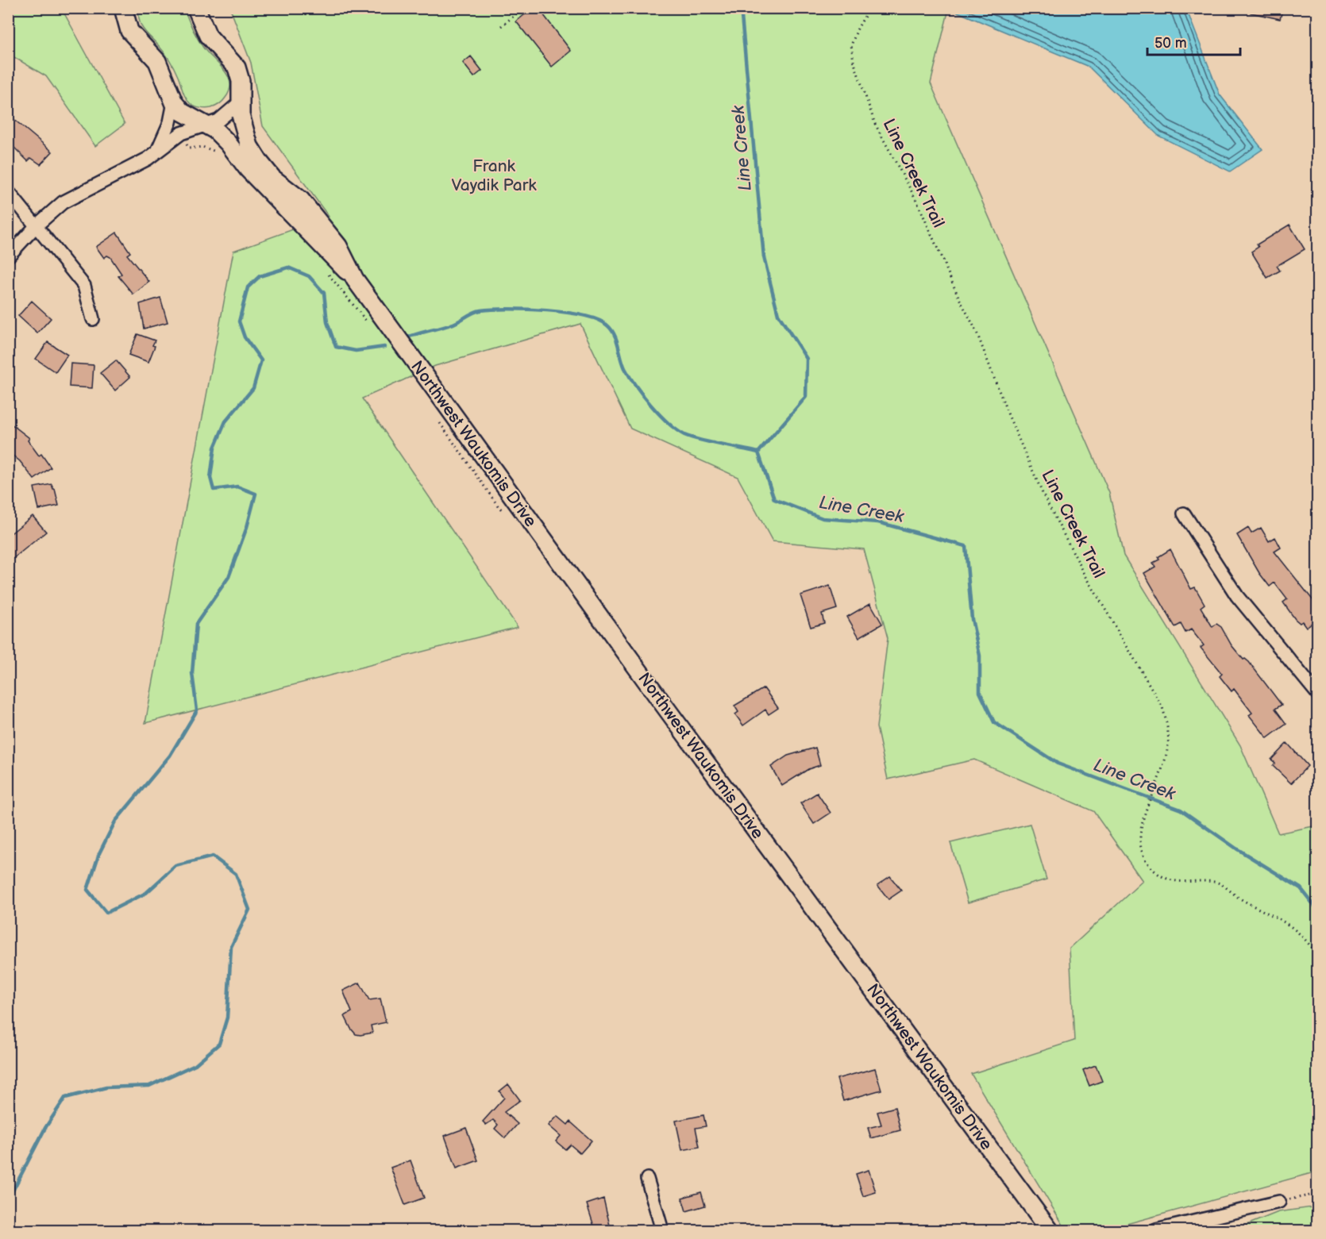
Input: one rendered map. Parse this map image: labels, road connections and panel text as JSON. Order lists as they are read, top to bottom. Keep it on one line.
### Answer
{"streets":{"main road":["Northwest Waukomis Drive"],"path":["Line Creek Trail"]},"water":["Line Creek"],"parks":["Frank Vaydik Park"],"scale_bar":"50 m"}
